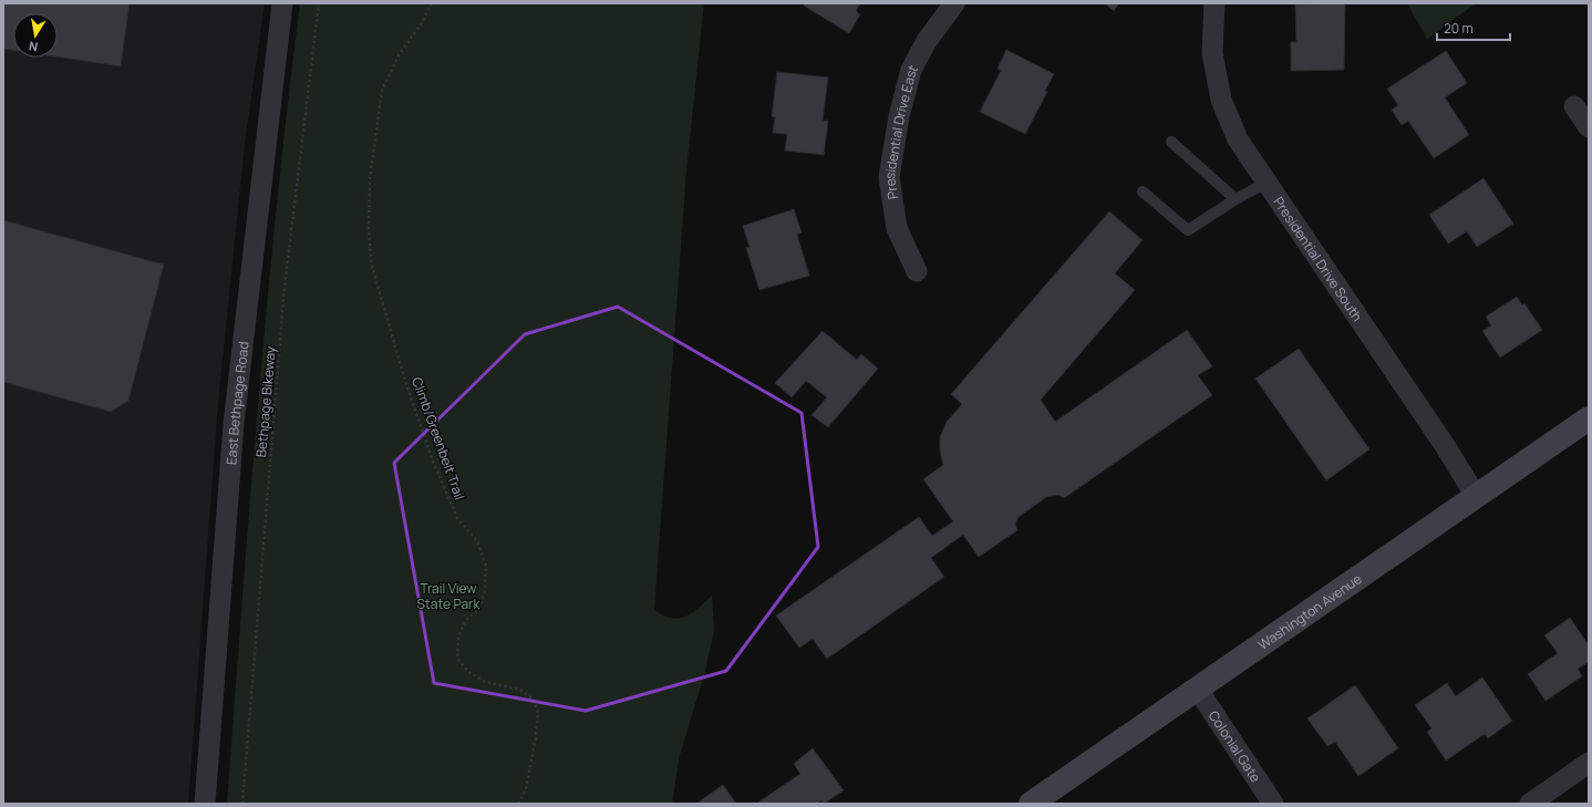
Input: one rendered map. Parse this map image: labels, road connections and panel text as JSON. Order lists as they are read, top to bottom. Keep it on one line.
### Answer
{"streets":{"main road":["Washington Avenue"],"street":["Presidential Drive East","Presidential Drive South","East Bethpage Road","Colonial Gate"],"path":["Bethpage Bikeway","Climb/Greenbelt Trail"]},"crossings":[["Presidential Drive South","Washington Avenue"],["Washington Avenue","Colonial Gate"]],"parks":["Trail View State Park"],"scale_bar":"20 m","north":"bottom"}
